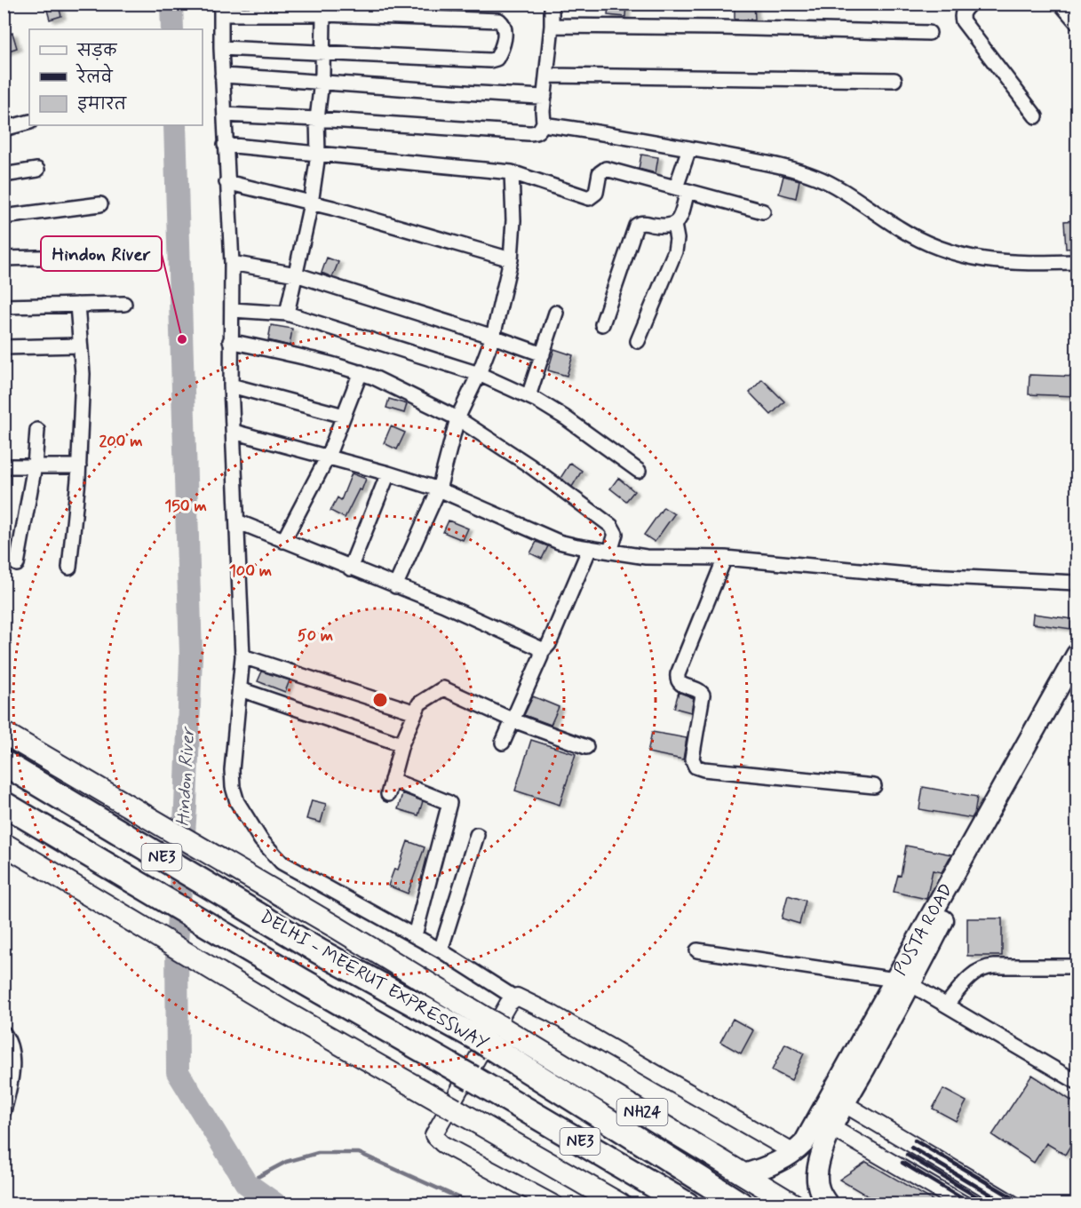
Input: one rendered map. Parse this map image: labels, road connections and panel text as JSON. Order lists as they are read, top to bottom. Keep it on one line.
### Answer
{"streets":{"highway":["NE3","DELHI - MEERUT EXPRESSWAY","NH24"],"main road":["PUSTA ROAD"]},"crossings":[["PUSTA ROAD","NH24"],["DELHI - MEERUT EXPRESSWAY","NH24"]],"water":["Hindon River"],"places":["Hindon River"],"legend":["सड़क","रेलवे","इमारत"],"rings":["200 m","150 m","100 m","50 m"]}
